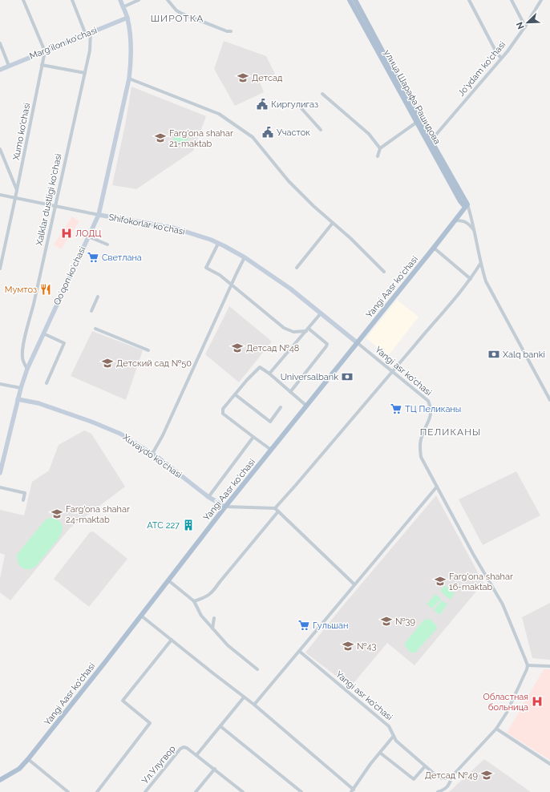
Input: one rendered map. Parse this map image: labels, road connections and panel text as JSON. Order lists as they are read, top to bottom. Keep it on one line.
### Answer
{"streets":{"main road":["улица Шарафа Рашидова","Yangi Aasr ko'chasi"],"street":["Marg'ilon ko'chasi","Jo'ydam ko'chasi","Xumo ko'chasi","Xalklar dustligi ko'chasi","Shifokorlar ko'chasi","Qoʻqon koʻchasi","Yangi asr ko'chasi","Xuvaydo ko'chasi","Ул.Улугвор"]},"crossings":[["Marg'ilon ko'chasi","Xumo ko'chasi"],["Marg'ilon ko'chasi","Xalklar dustligi ko'chasi"],["Marg'ilon ko'chasi","Qoʻqon koʻchasi"],["Jo'ydam ko'chasi","улица Шарафа Рашидова"],["улица Шарафа Рашидова","Yangi Aasr ko'chasi"],["Xumo ko'chasi","Shifokorlar ko'chasi"],["Xalklar dustligi ko'chasi","Shifokorlar ko'chasi"],["Xalklar dustligi ko'chasi","Qoʻqon koʻchasi"],["Shifokorlar ko'chasi","Qoʻqon koʻchasi"],["Shifokorlar ko'chasi","Yangi Aasr ko'chasi"],["Shifokorlar ko'chasi","Yangi asr ko'chasi"],["Qoʻqon koʻchasi","Xuvaydo ko'chasi"],["Yangi Aasr ko'chasi","Yangi asr ko'chasi"],["Yangi Aasr ko'chasi","Xuvaydo ko'chasi"]],"districts":["ШИРОТКА","ПЕЛИКАНЫ"],"places":{"school or university":["Детсад","Farg'ona shahar 21-maktab","Детсад №48","Детский сад №50","Farg'ona shahar 24-maktab","Farg'ona shahar 16-maktab","№39","№43","Детсад №49"],"public building":["Киргулигаз","Участок"],"hospital":["ЛОДЦ","Областная больница"],"supermarket":["Светлана","ТЦ Пеликаны","Гульшан"],"restaurant":["Mумтоз"],"bank":["Xalq banki","Universalbank"],"building":["АТС 227"]},"north":"bottom left"}
